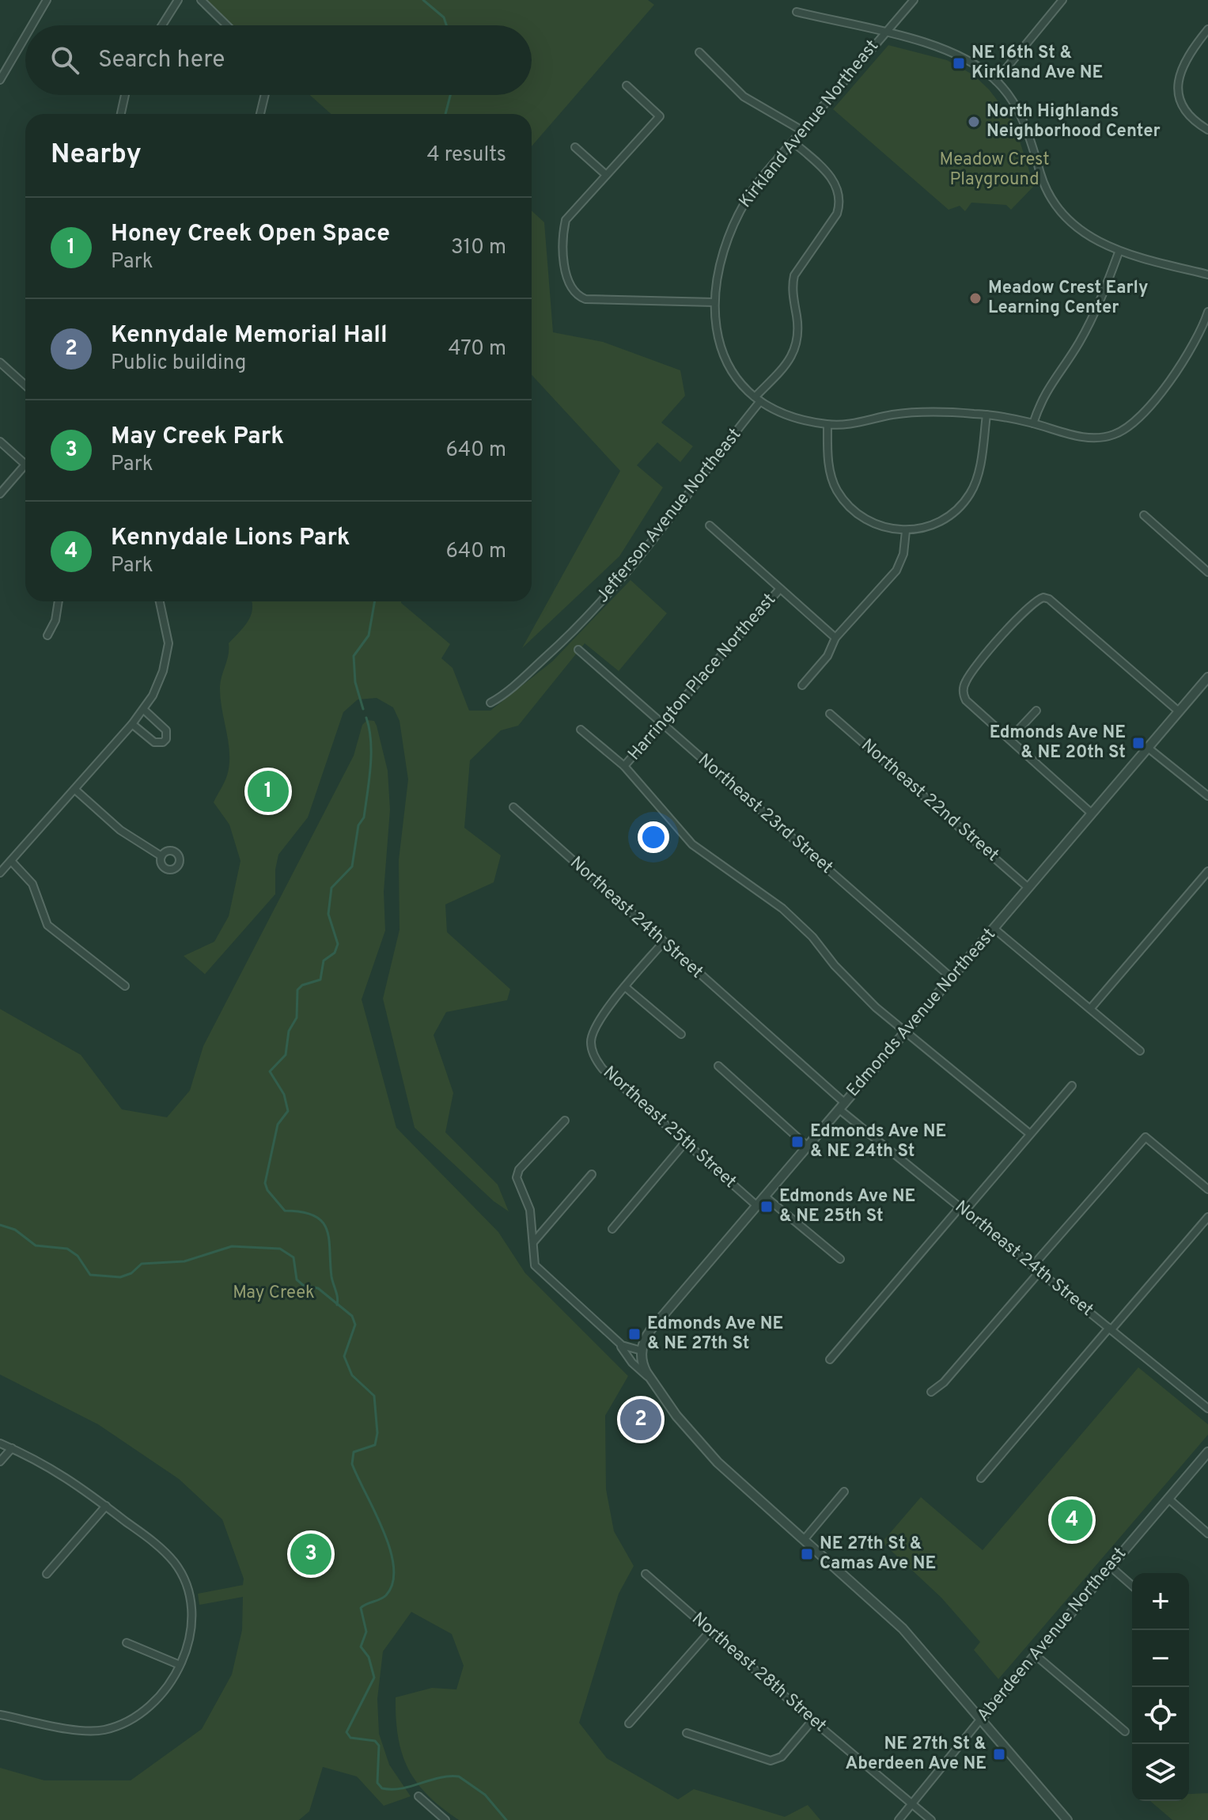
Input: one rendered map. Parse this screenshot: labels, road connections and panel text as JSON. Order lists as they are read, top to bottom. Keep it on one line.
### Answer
{"streets":{"street":["Kirkland Avenue Northeast","Jefferson Avenue Northeast","Harrington Place Northeast","Northeast 22nd Street","Northeast 23rd Street","Northeast 24th Street","Edmonds Avenue Northeast","Northeast 25th Street","Aberdeen Avenue Northeast","Northeast 28th Street"]},"crossings":[["Kirkland Avenue Northeast","Jefferson Avenue Northeast"],["Harrington Place Northeast","Northeast 23rd Street"],["Northeast 22nd Street","Edmonds Avenue Northeast"],["Northeast 23rd Street","Edmonds Avenue Northeast"],["Northeast 24th Street","Edmonds Avenue Northeast"],["Edmonds Avenue Northeast","Northeast 25th Street"],["Aberdeen Avenue Northeast","Northeast 28th Street"]],"parks":["Meadow Crest Playground","May Creek"],"places":{"transit":["NE 16th St & Kirkland Ave NE","Edmonds Ave NE & NE 20th St","Edmonds Ave NE & NE 24th St","Edmonds Ave NE & NE 25th St","Edmonds Ave NE & NE 27th St","NE 27th St & Camas Ave NE","NE 27th St & Aberdeen Ave NE"],"other":["North Highlands Neighborhood Center","Meadow Crest Early Learning Center"]},"page":{"search":"Search here","heading":["Nearby","4 results"],"list":[{"mark":"1","name":"Honey Creek Open Space","note":"Park","value":"310 m"},{"mark":"2","name":"Kennydale Memorial Hall","note":"Public building","value":"470 m"},{"mark":"3","name":"May Creek Park","note":"Park","value":"640 m"},{"mark":"4","name":"Kennydale Lions Park","note":"Park","value":"640 m"}],"pins":["1","2","4","3"],"map_buttons":["+","−"]}}
